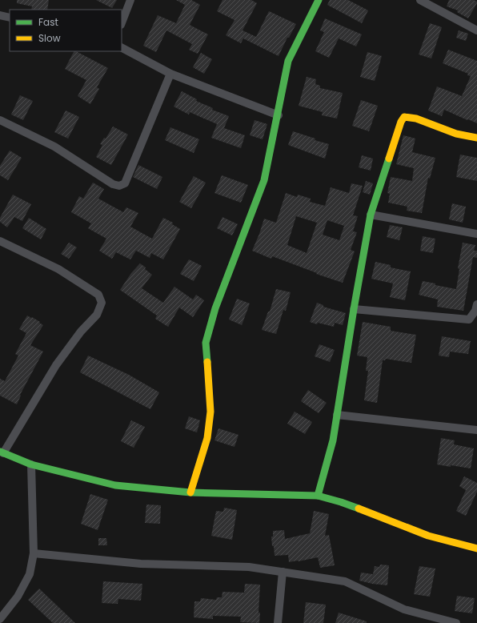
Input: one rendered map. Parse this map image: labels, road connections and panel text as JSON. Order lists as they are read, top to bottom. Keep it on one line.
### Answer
{"legend":["Fast","Slow"]}
